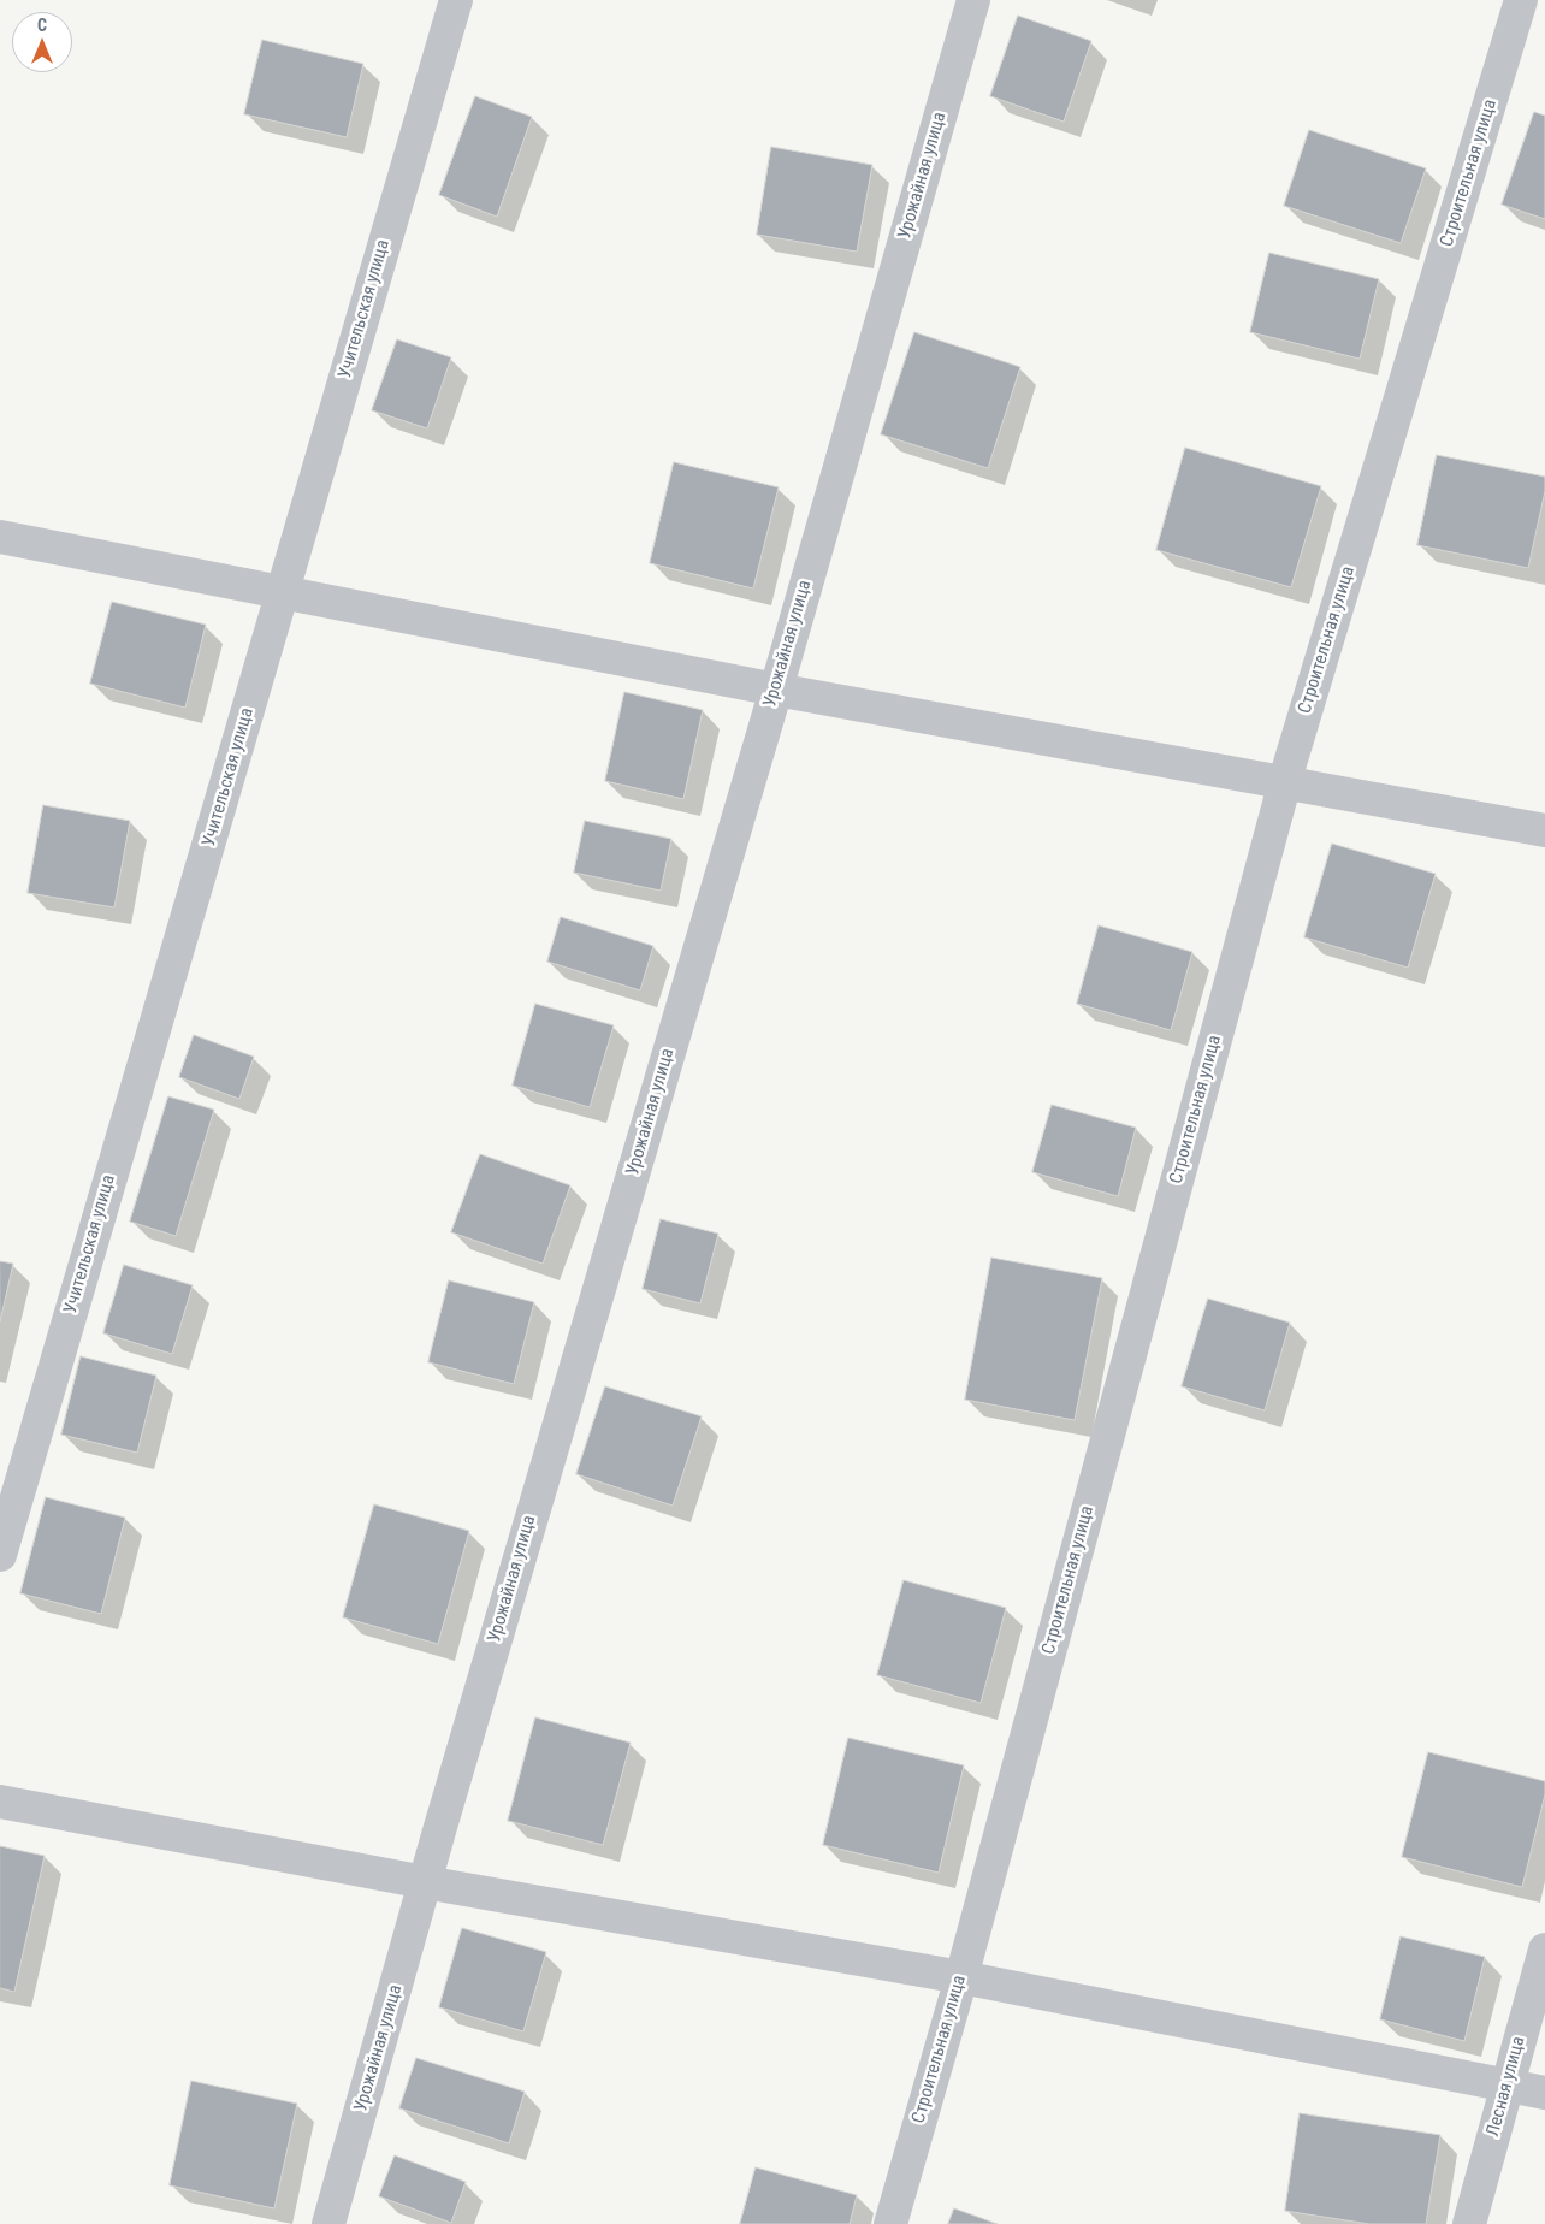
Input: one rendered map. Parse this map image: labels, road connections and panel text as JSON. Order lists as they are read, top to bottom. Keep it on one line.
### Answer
{"streets":{"street":["Строительная улица","Урожайная улица","Учительская улица","Лесная улица"]},"north":"top"}
